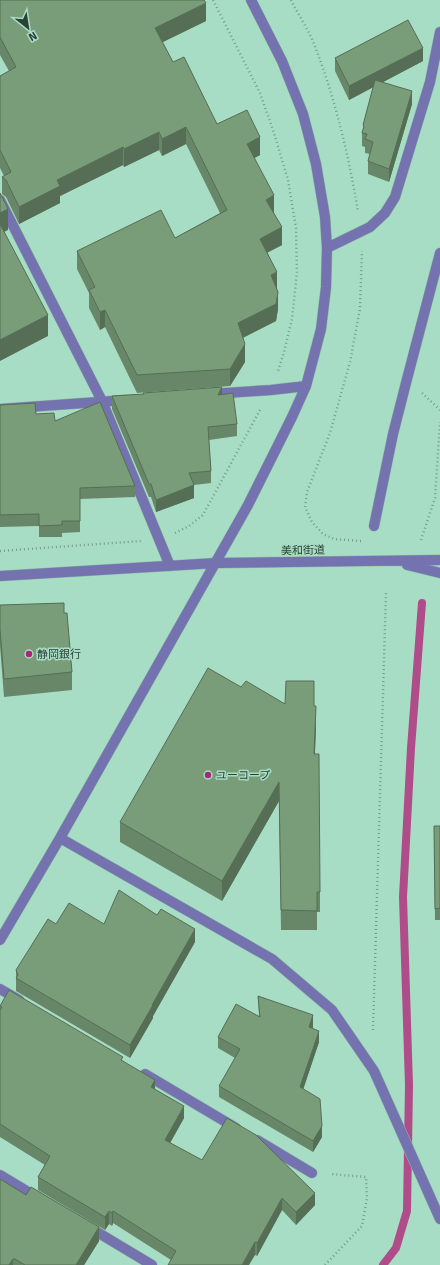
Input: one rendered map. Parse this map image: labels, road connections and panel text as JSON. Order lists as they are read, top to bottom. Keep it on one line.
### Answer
{"streets":{"street":["美和街道"]},"places":["静岡銀行","ユーコープ"],"north":"bottom right"}
